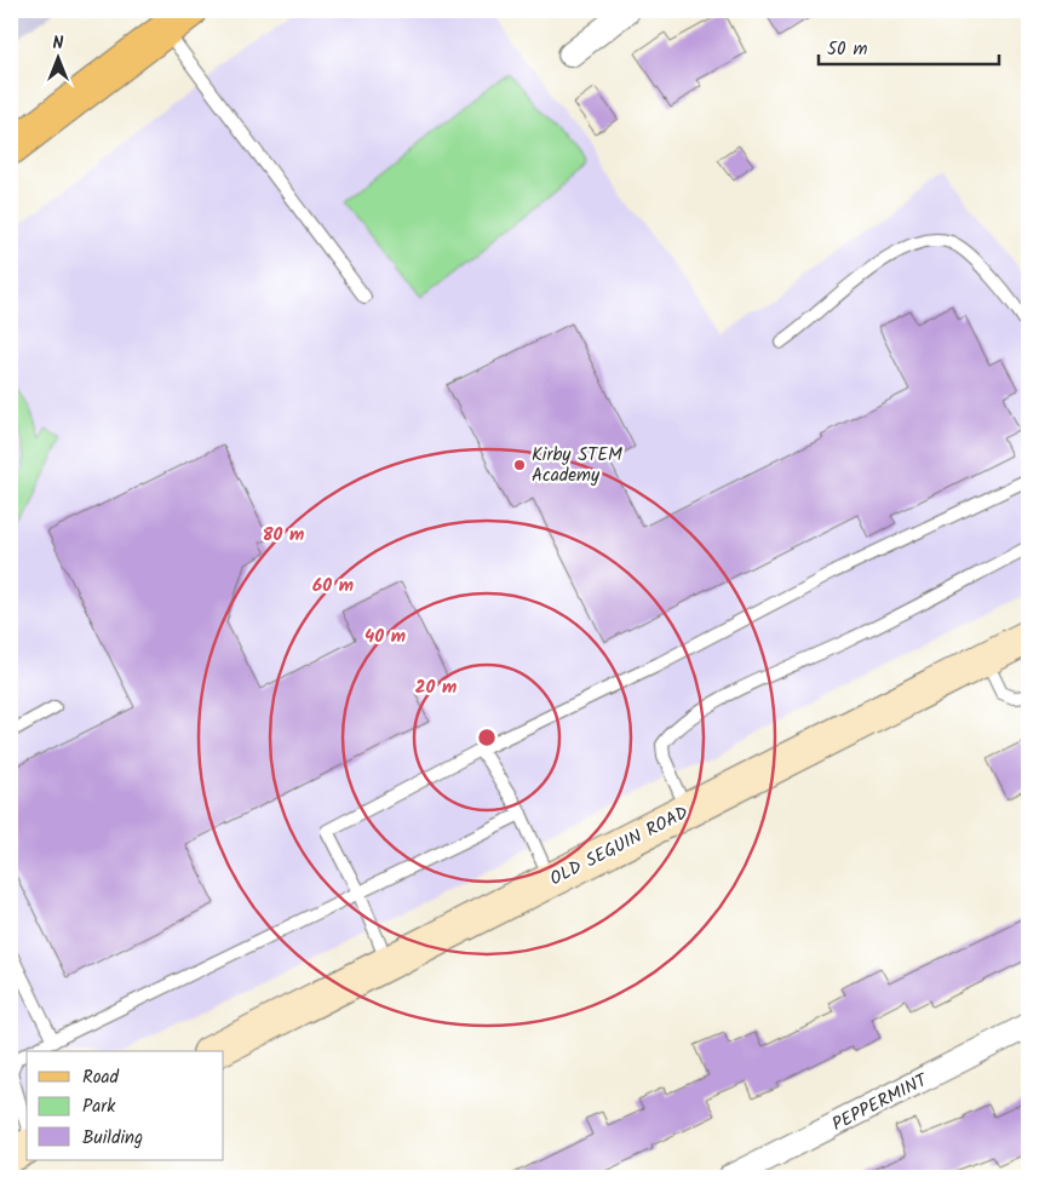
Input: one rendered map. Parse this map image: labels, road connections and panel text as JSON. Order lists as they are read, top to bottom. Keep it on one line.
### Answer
{"streets":{"street":["OLD SEGUIN ROAD","PEPPERMINT"]},"places":["Kirby STEM Academy"],"legend":["Road","Park","Building"],"scale_bar":"50 m","north":"top","rings":["80 m","60 m","40 m","20 m"]}
